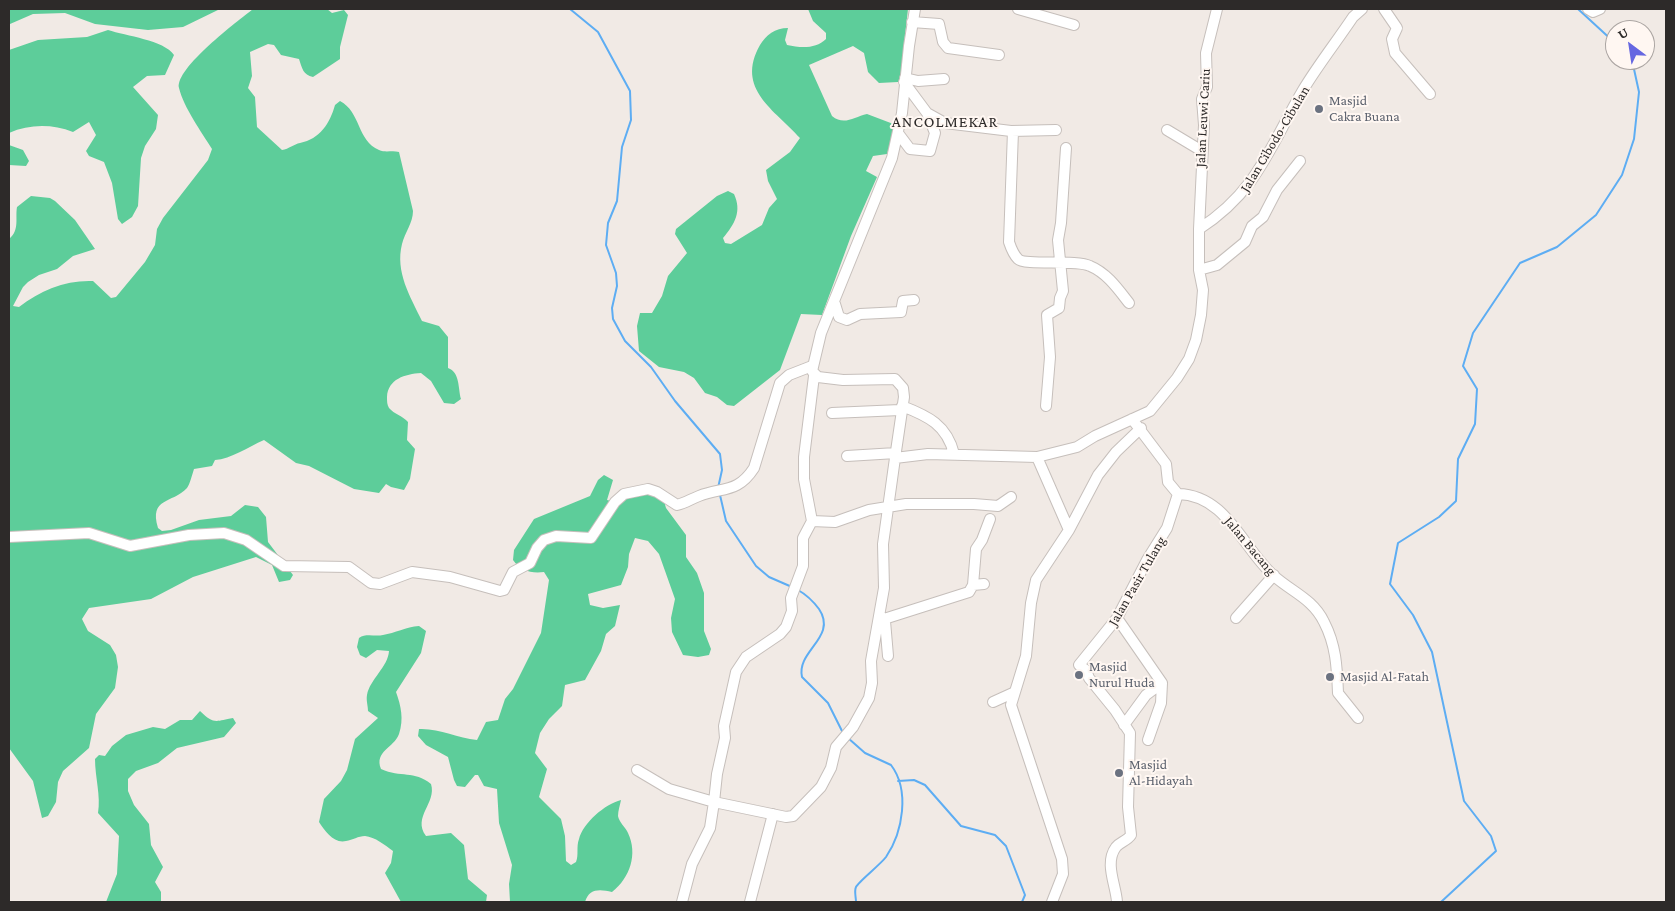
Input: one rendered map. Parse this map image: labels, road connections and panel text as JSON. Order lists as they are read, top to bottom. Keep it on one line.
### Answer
{"streets":{"street":["Jalan Leuwi Cariu","Jalan Cibodo-Cibulan","Jalan Bacang","Jalan Pasir Tulang"]},"crossings":[["Jalan Leuwi Cariu","Jalan Cibodo-Cibulan"],["Jalan Bacang","Jalan Pasir Tulang"]],"districts":["ANCOLMEKAR"],"places":["Masjid Cakra Buana","Masjid Nurul Huda","Masjid Al-Fatah","Masjid Al-Hidayah"],"north":"top left"}
